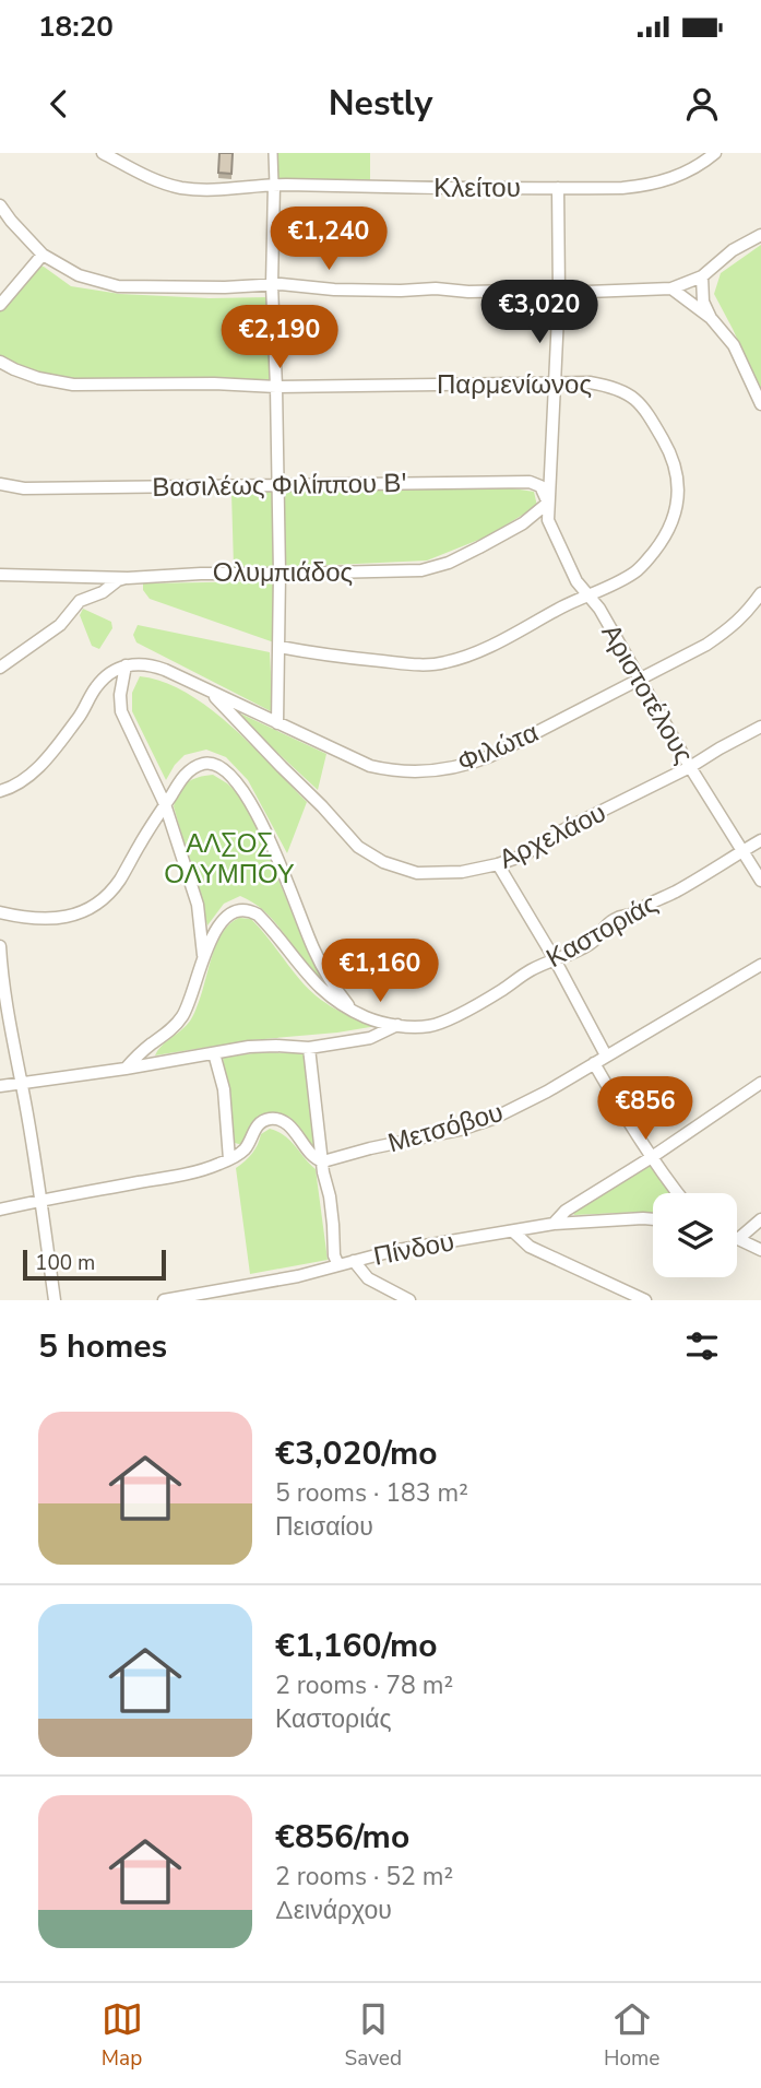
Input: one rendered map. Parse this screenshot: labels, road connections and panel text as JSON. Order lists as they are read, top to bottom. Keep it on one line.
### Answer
{"streets":{"street":["Κλείτου","Παρμενίωνος","Βασιλέως Φιλίππου Β'","Ολυμπιάδος","Αριστοτέλους","Φιλώτα","Αρχελάου","Καστοριάς","Μετσόβου","Πίνδου"]},"crossings":[["Κλείτου","Αριστοτέλους"],["Παρμενίωνος","Αριστοτέλους"],["Βασιλέως Φιλίππου Β'","Ολυμπιάδος"],["Βασιλέως Φιλίππου Β'","Αριστοτέλους"],["Ολυμπιάδος","Αριστοτέλους"],["Αριστοτέλους","Φιλώτα"],["Αριστοτέλους","Αρχελάου"],["Αριστοτέλους","Καστοριάς"],["Φιλώτα","Αρχελάου"]],"parks":["ΑΛΣΟΣ ΟΛΥΜΠΟΥ"],"scale_bar":"100 m","page":{"status":"18:20","header":"Nestly","price":["€1,240","€3,020","€2,190","€1,160","€856"],"scale":"100 m","heading":"5 homes","list":[{"name":"€3,020/mo","note":"5 rooms · 183 m² · Πεισαίου"},{"name":"€1,160/mo","note":"2 rooms · 78 m² · Καστοριάς"},{"name":"€856/mo","note":"2 rooms · 52 m² · Δεινάρχου"}],"tabs":["Map","Saved","Home"]}}
